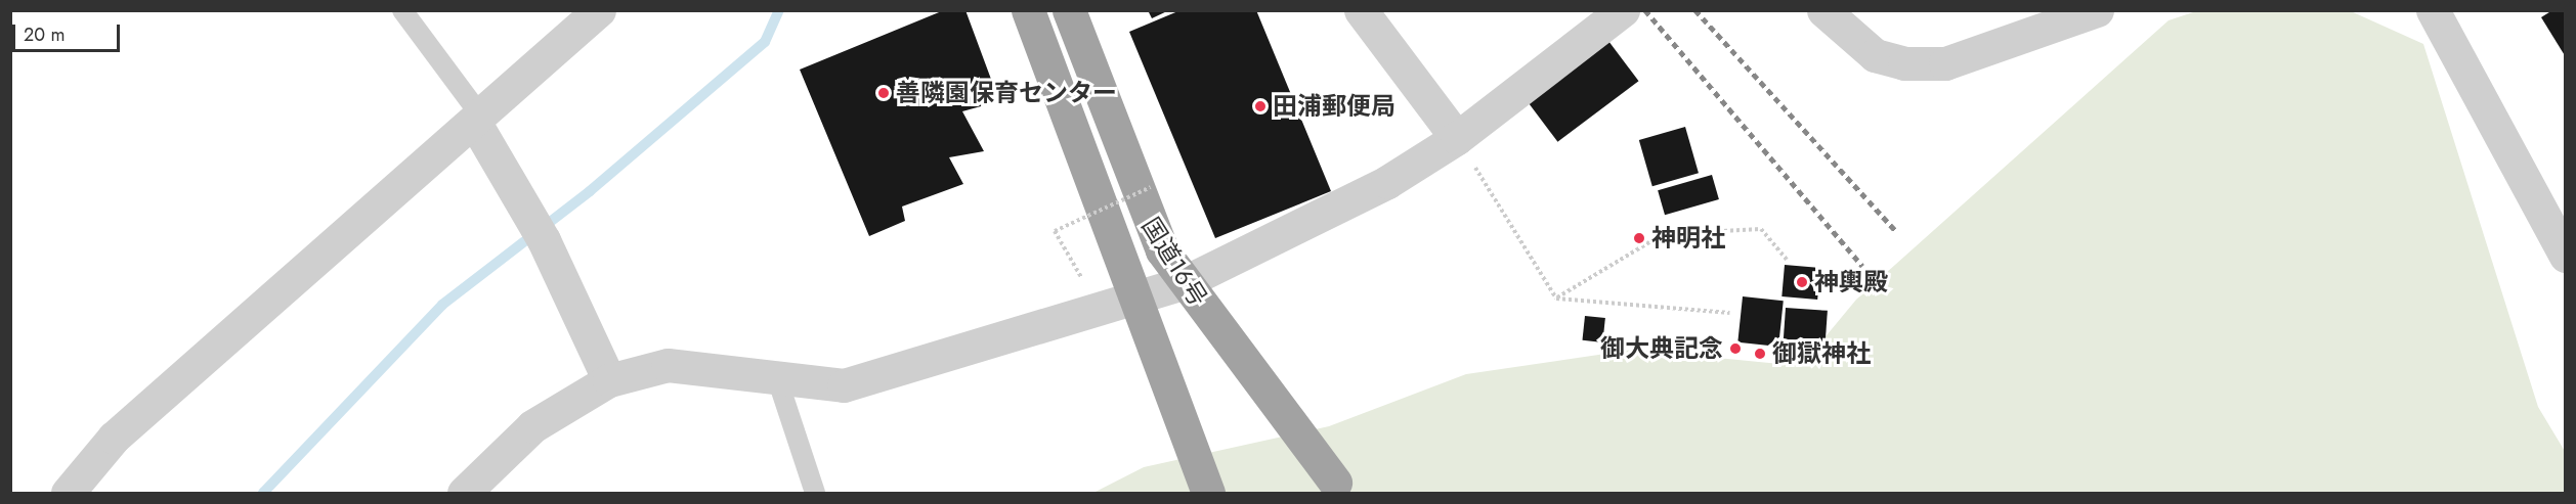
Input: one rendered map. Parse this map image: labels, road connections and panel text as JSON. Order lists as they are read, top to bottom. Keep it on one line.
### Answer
{"streets":{"highway":["国道16号"]},"places":["善隣園保育センター","田浦郵便局","神明社","神輿殿","御大典記念","御獄神社"],"scale_bar":"20 m"}
